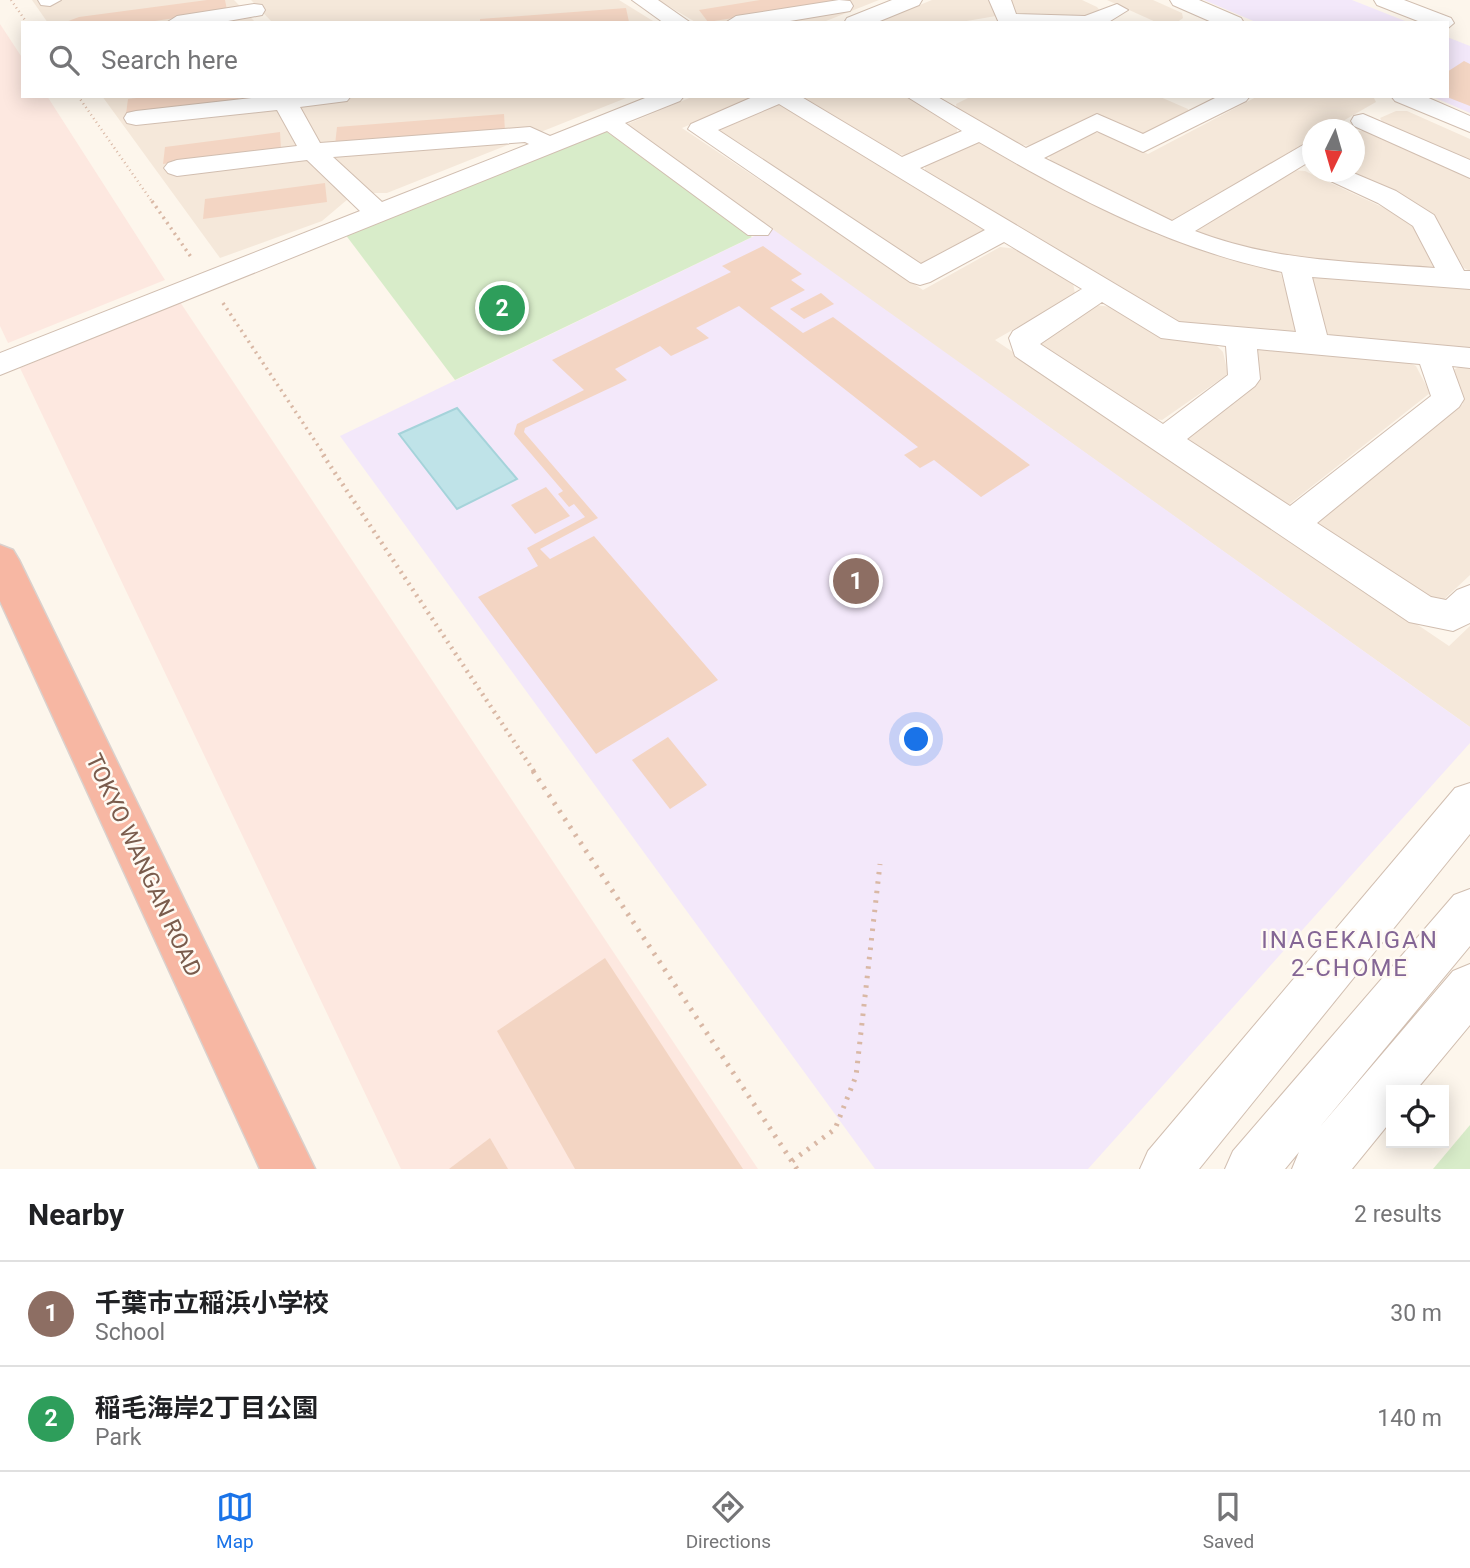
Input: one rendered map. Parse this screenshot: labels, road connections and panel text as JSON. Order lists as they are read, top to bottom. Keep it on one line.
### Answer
{"streets":{"highway":["TOKYO WANGAN ROAD"]},"districts":["INAGEKAIGAN 2-CHOME"],"north":"bottom","page":{"search":"Search here","pins":["2","1"],"heading":["Nearby","2 results"],"list":[{"mark":"1","name":"千葉市立稲浜小学校","note":"School","value":"30 m"},{"mark":"2","name":"稲毛海岸2丁目公園","note":"Park","value":"140 m"}],"nav":["Map","Directions","Saved"]}}
